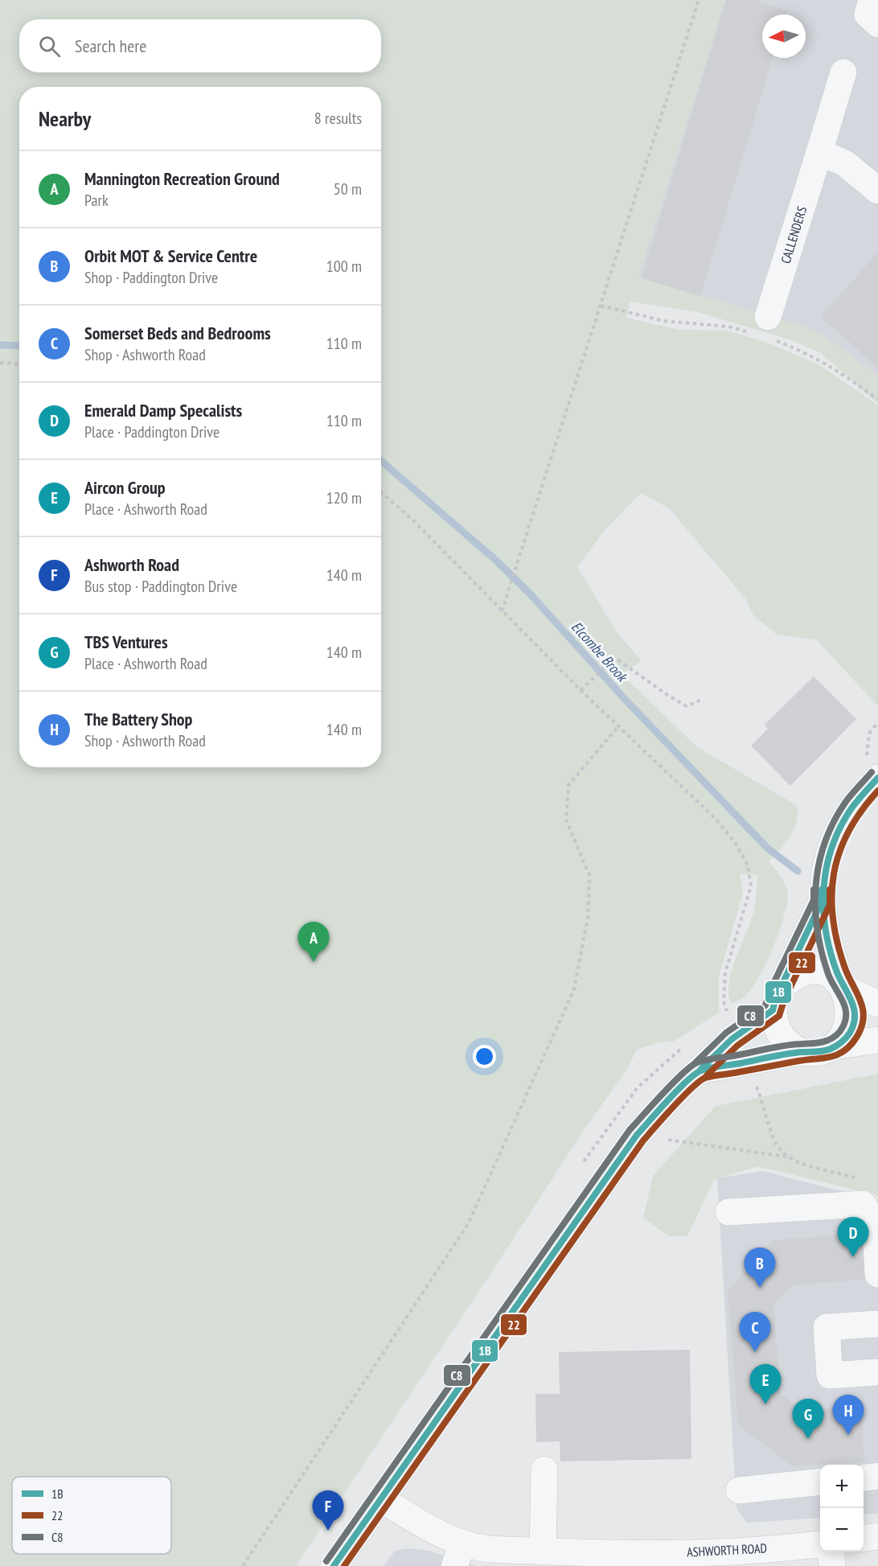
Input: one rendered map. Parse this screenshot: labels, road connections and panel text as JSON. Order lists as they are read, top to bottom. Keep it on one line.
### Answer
{"streets":{"street":["CALLENDERS","ASHWORTH ROAD"]},"water":["Elcombe Brook"],"lines":["transit line C8","transit line 1B","transit line 22"],"legend":["1B","22","C8"],"north":"left","page":{"search":"Search here","heading":["Nearby","8 results"],"list":[{"mark":"A","name":"Mannington Recreation Ground","note":"Park","value":"50 m"},{"mark":"B","name":"Orbit MOT & Service Centre","note":"Shop · Paddington Drive","value":"100 m"},{"mark":"C","name":"Somerset Beds and Bedrooms","note":"Shop · Ashworth Road","value":"110 m"},{"mark":"D","name":"Emerald Damp Specalists","note":"Place · Paddington Drive","value":"110 m"},{"mark":"E","name":"Aircon Group","note":"Place · Ashworth Road","value":"120 m"},{"mark":"F","name":"Ashworth Road","note":"Bus stop · Paddington Drive","value":"140 m"},{"mark":"G","name":"TBS Ventures","note":"Place · Ashworth Road","value":"140 m"},{"mark":"H","name":"The Battery Shop","note":"Shop · Ashworth Road","value":"140 m"}],"pins":["A","D","B","C","E","H","G","F"],"map_buttons":["+","−"]}}
